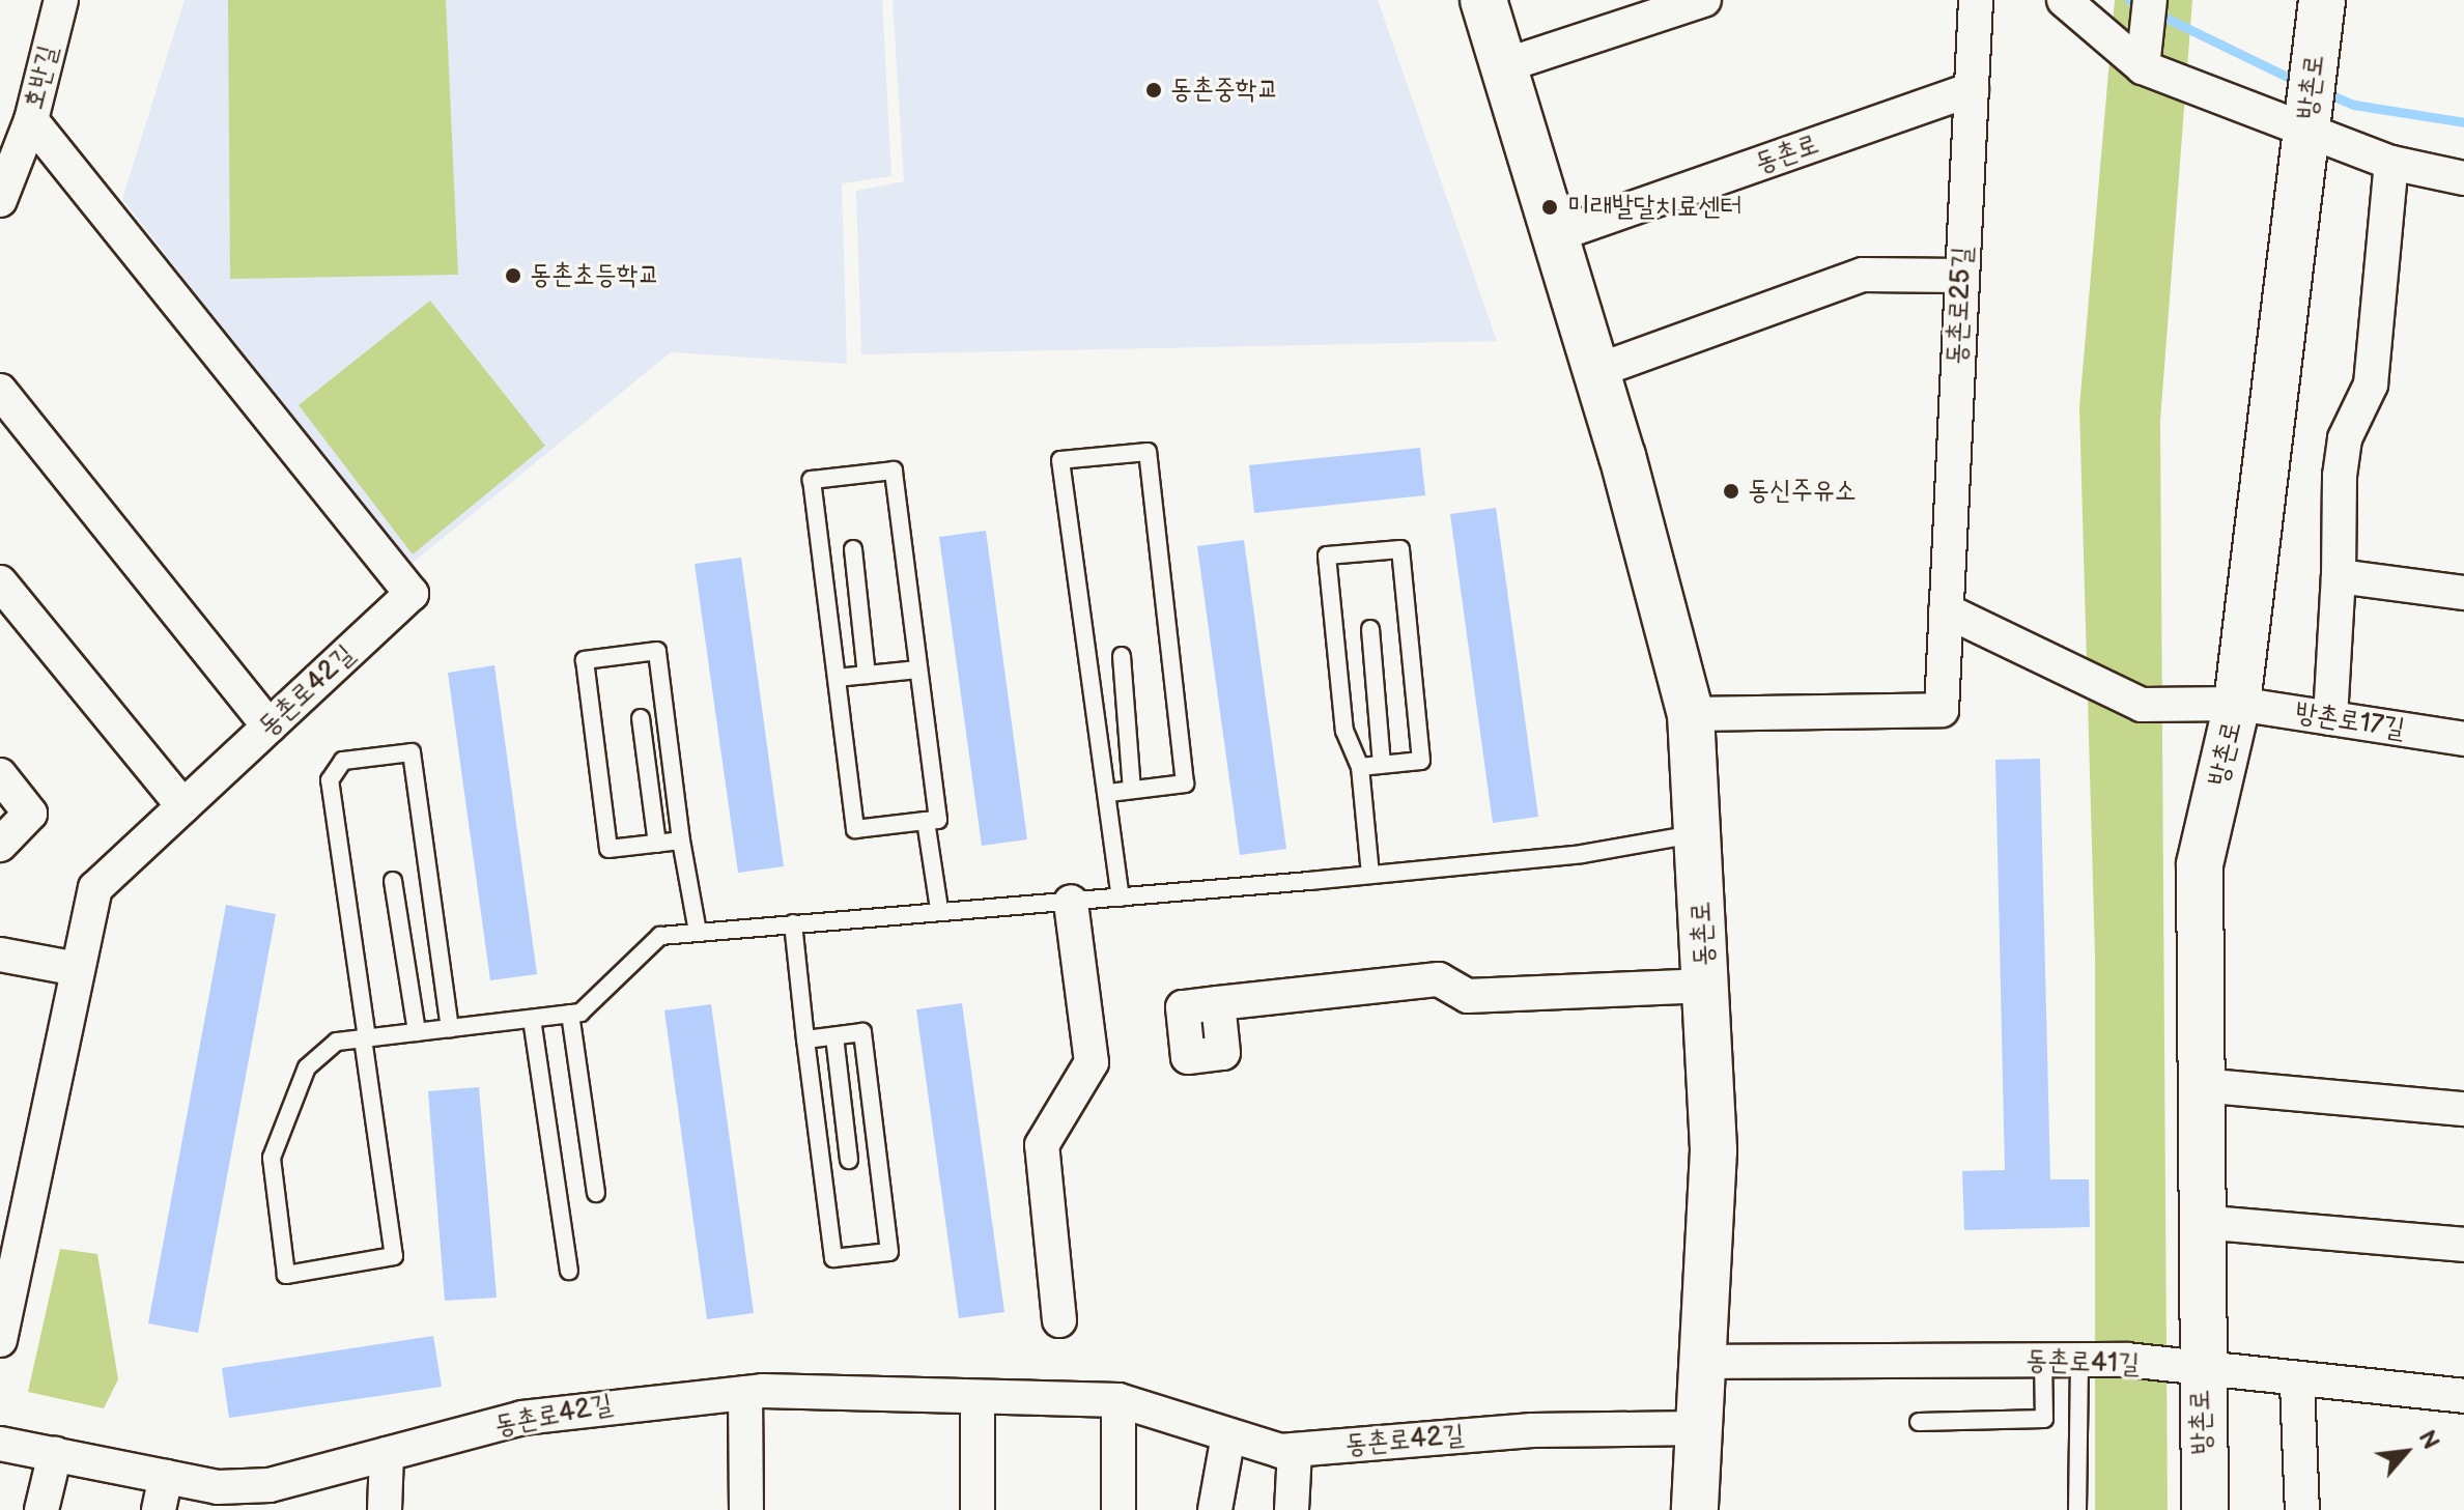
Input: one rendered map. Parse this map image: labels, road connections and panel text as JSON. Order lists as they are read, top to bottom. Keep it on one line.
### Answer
{"streets":{"main road":["방촌로","동촌로"],"street":["호반길","동촌로25길","동촌로42길","방촌로17길","동촌로41길"]},"crossings":[["호반길","동촌로42길"],["방촌로","방촌로17길"],["방촌로","동촌로41길"],["동촌로","동촌로25길"],["동촌로","동촌로42길"],["동촌로","동촌로41길"]],"places":["동촌중학교","미래발달치료센터","동촌초등학교","동신주유소"],"north":"top right"}
